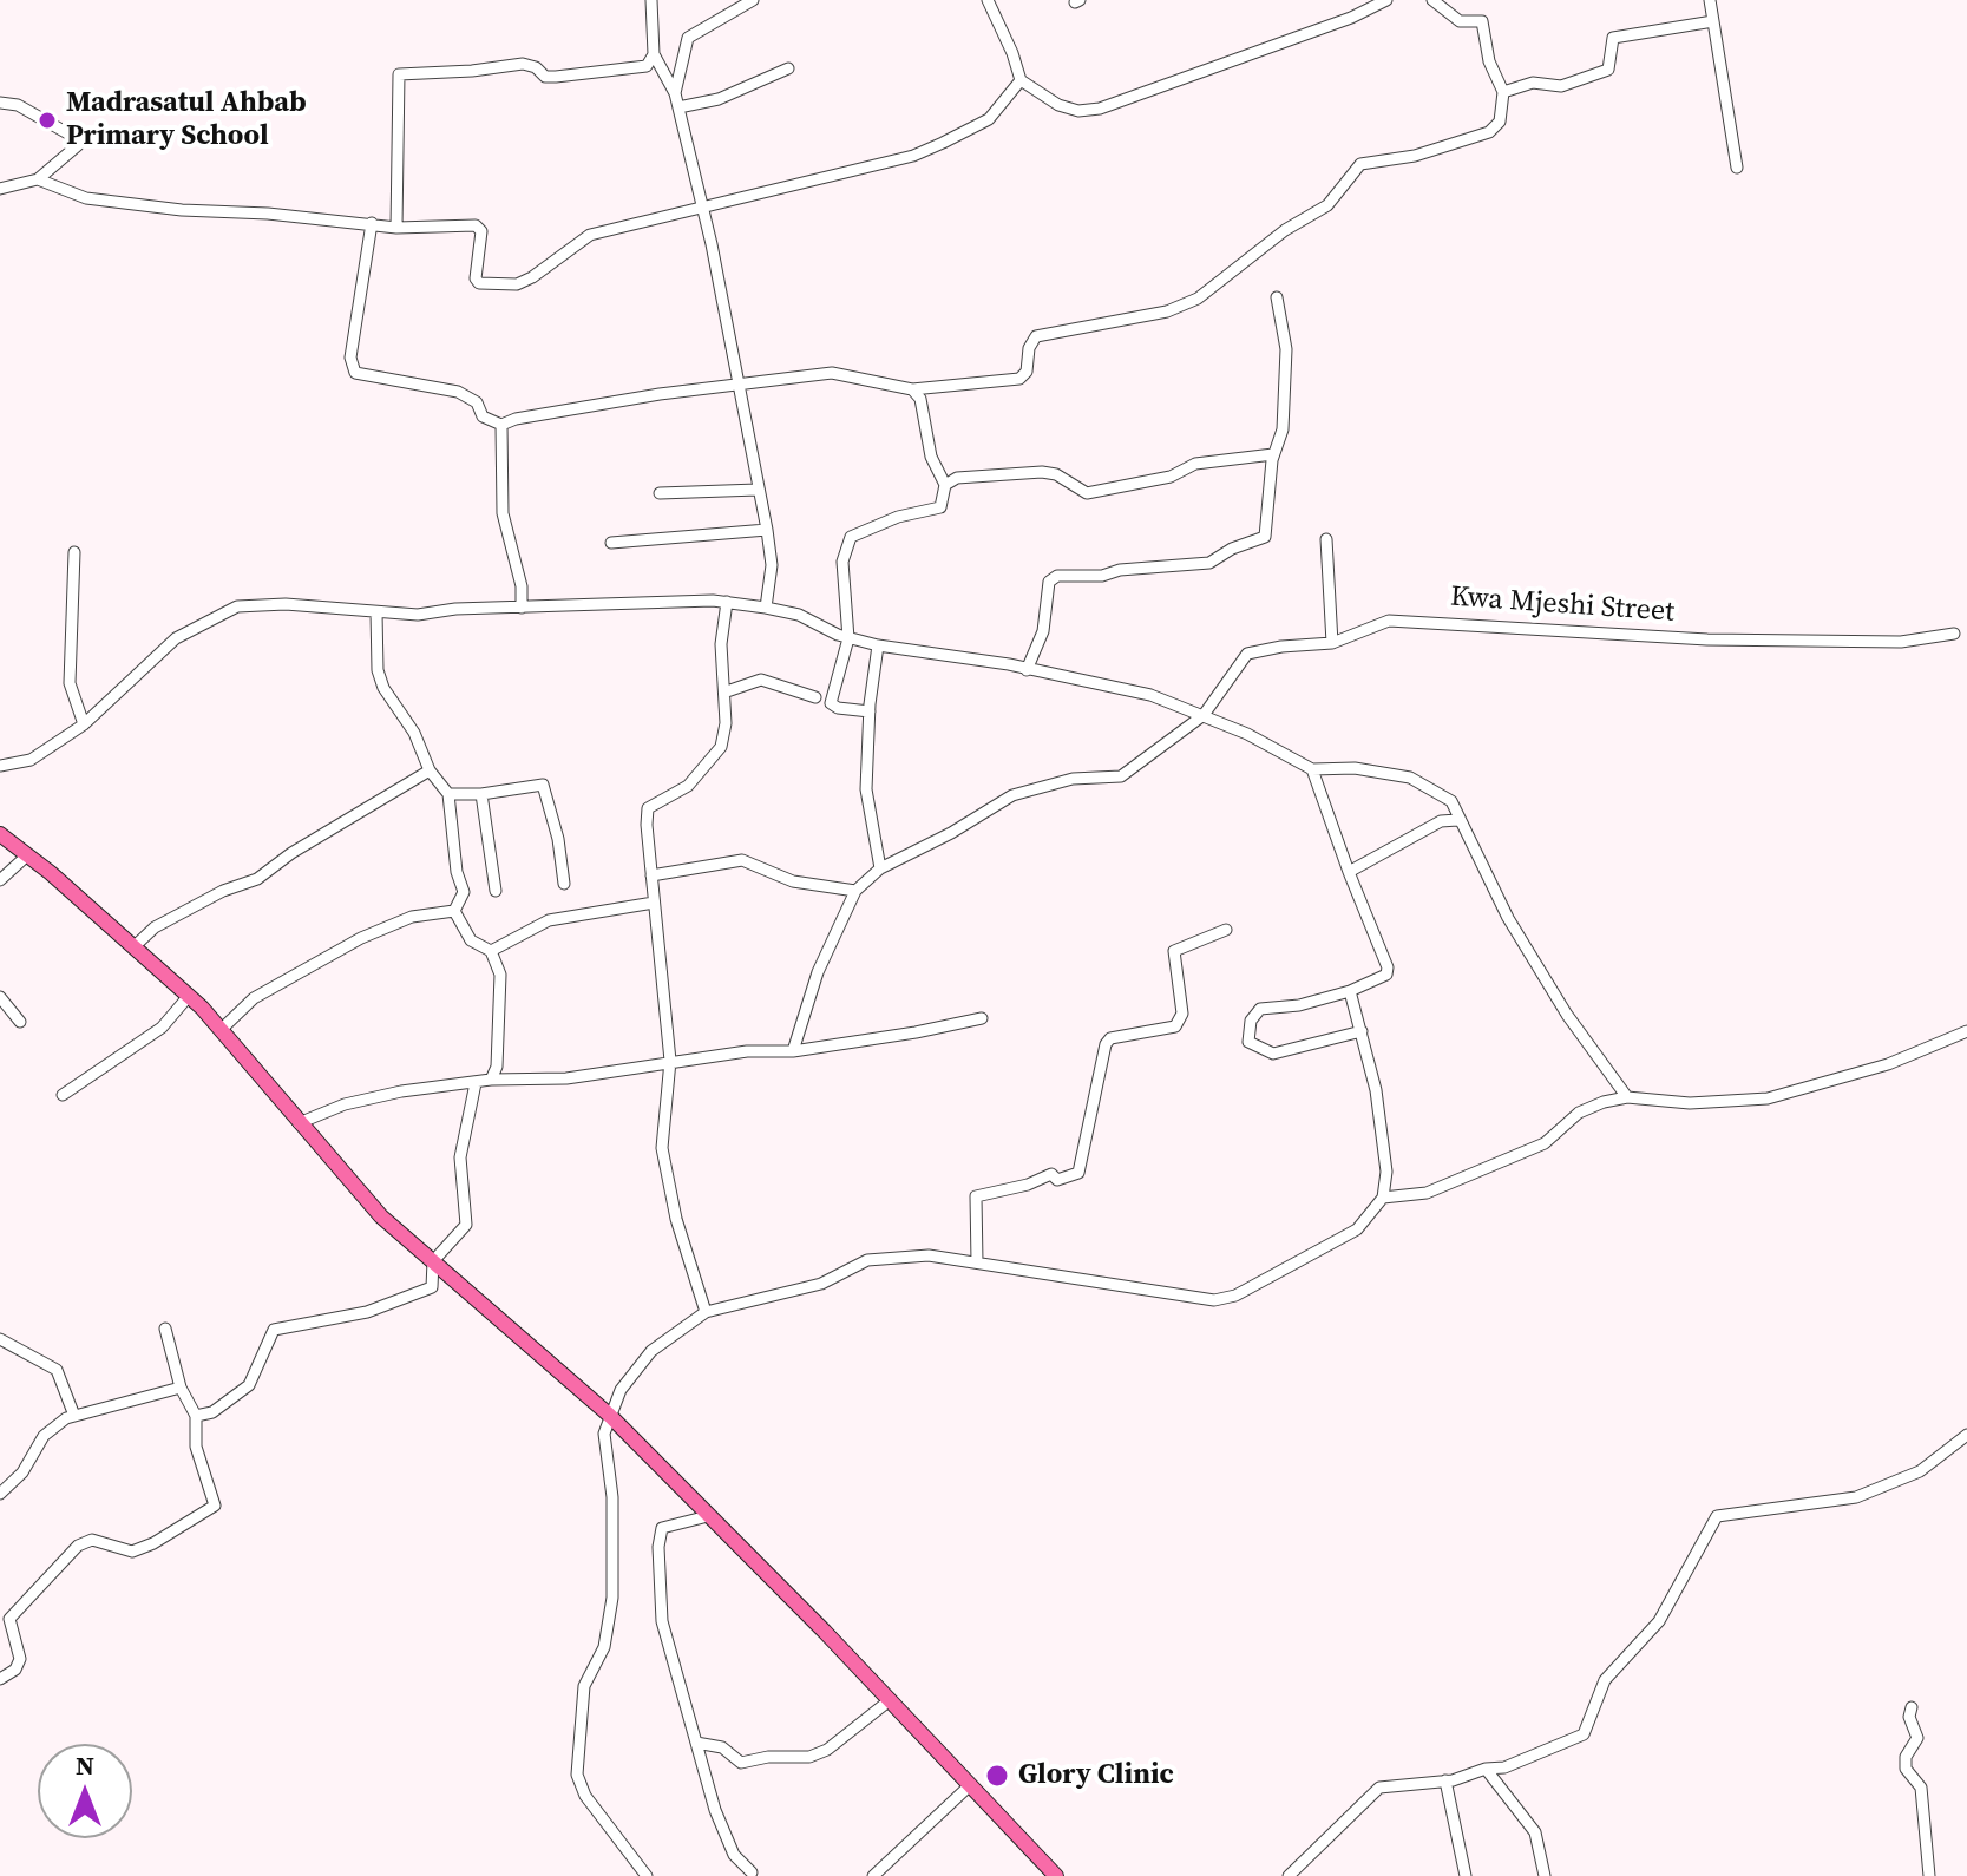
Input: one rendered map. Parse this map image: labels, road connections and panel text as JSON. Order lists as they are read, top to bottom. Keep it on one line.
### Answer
{"streets":{"street":["Kwa Mjeshi Street"]},"places":["Madrasatul Ahbab Primary School","Glory Clinic"],"north":"top"}
